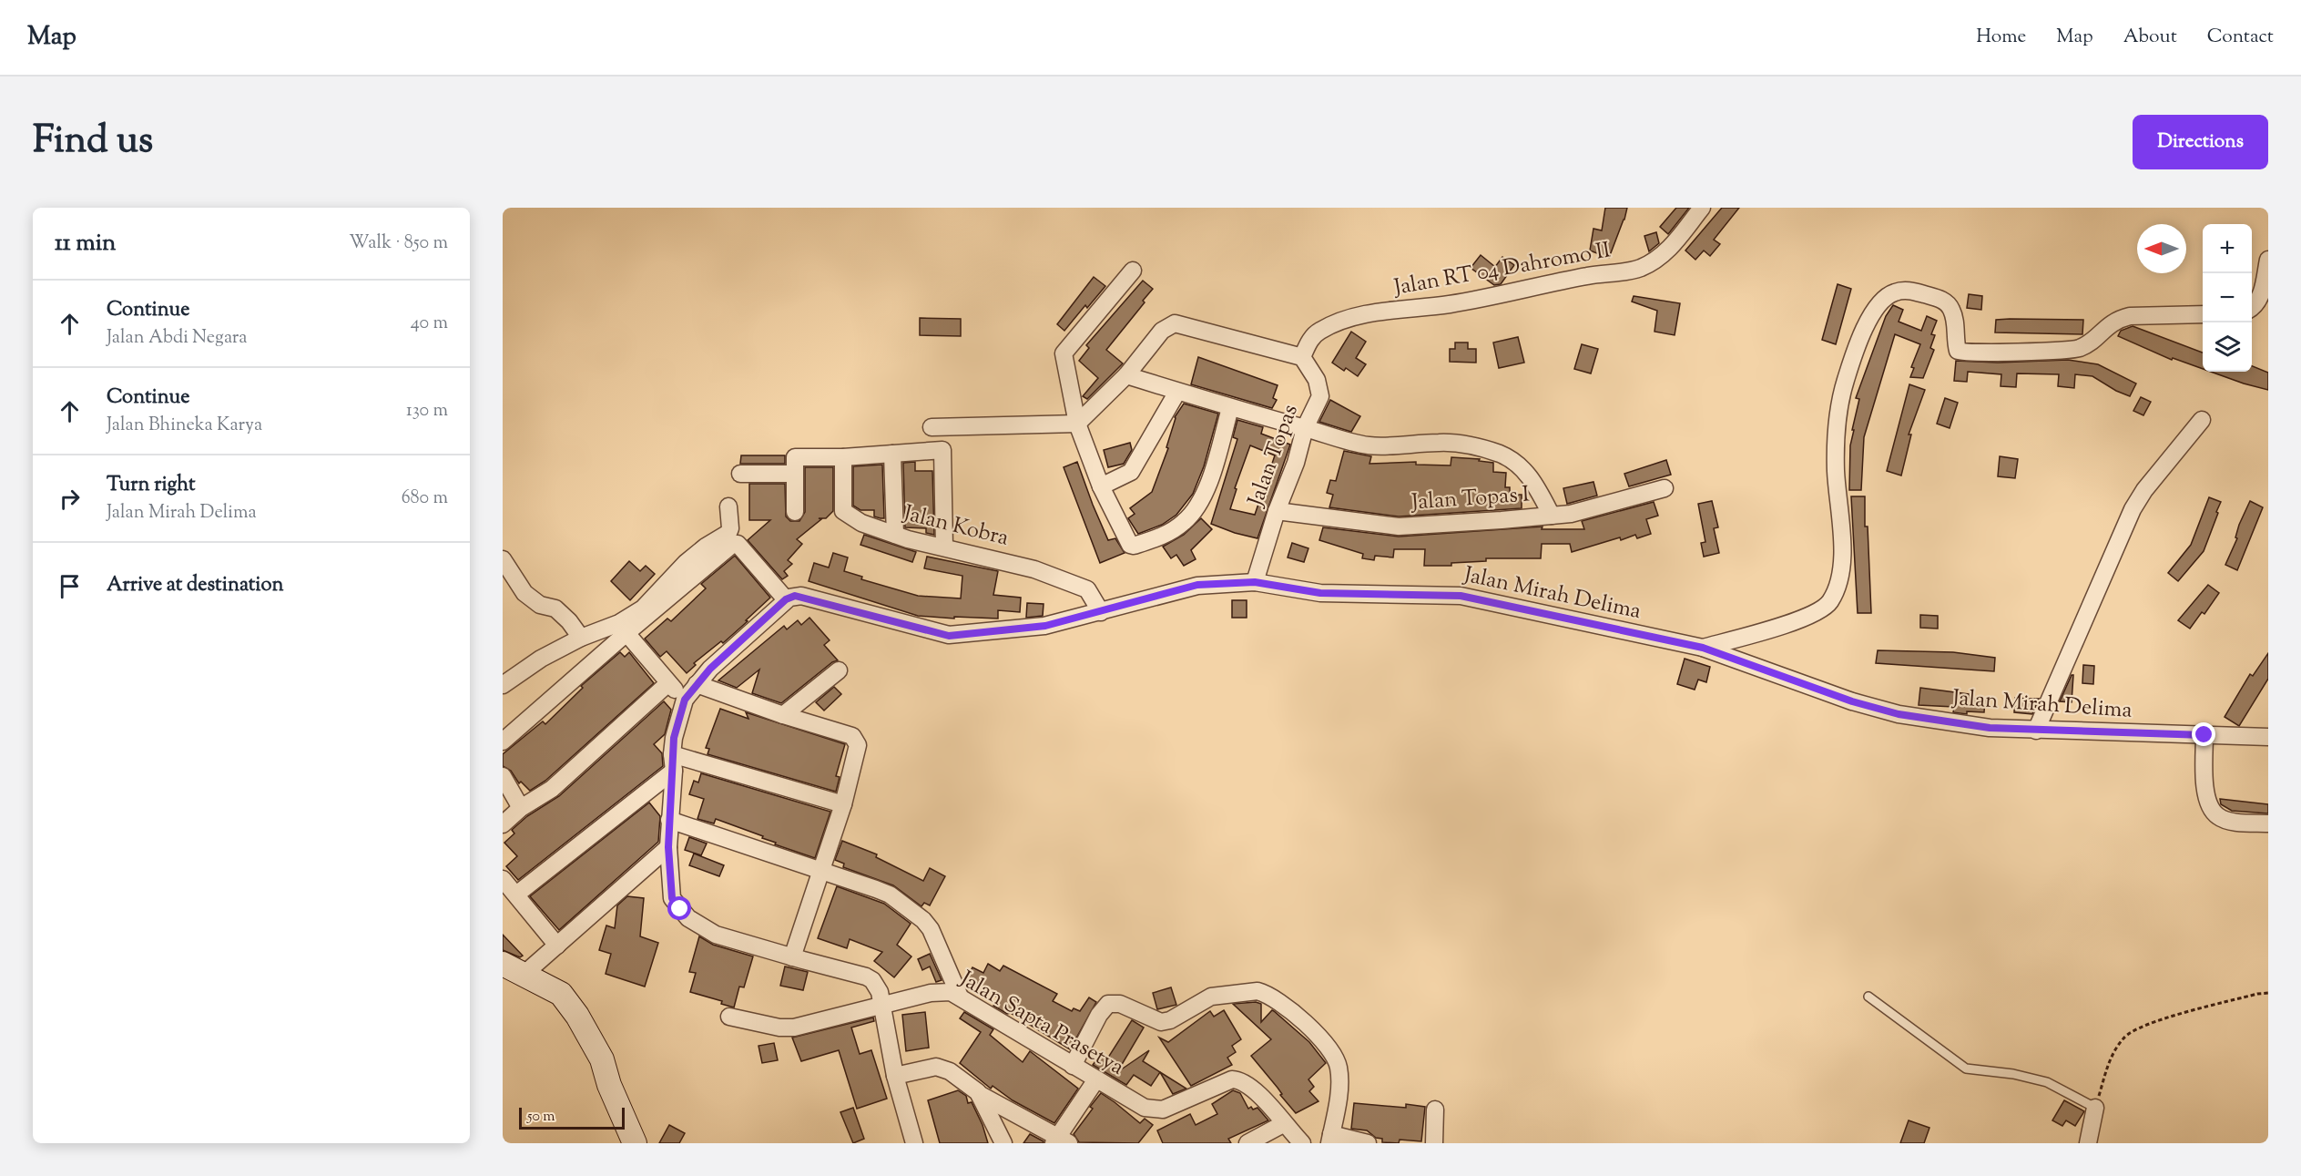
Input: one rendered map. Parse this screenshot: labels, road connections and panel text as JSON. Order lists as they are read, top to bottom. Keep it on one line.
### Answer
{"streets":{"street":["Jalan RT 04 Dahromo II","Jalan Topas","Jalan Topas I","Jalan Kobra","Jalan Mirah Delima","Jalan Sapta Prasetya"]},"crossings":[["Jalan RT 04 Dahromo II","Jalan Topas"],["Jalan Topas","Jalan Topas I"],["Jalan Topas","Jalan Mirah Delima"],["Jalan Kobra","Jalan Mirah Delima"]],"scale_bar":"50 m","north":"left","page":{"header":"Map","nav":["Home","Map","About","Contact"],"title":"Find us","buttons":"Directions","heading":["11 min","Walk · 850 m"],"map_buttons":["+","−"],"list":[["Continue","Jalan Abdi Negara","40 m"],["Continue","Jalan Bhineka Karya","130 m"],["Turn right","Jalan Mirah Delima","680 m"],"Arrive at destination"],"scale":"50 m"}}
